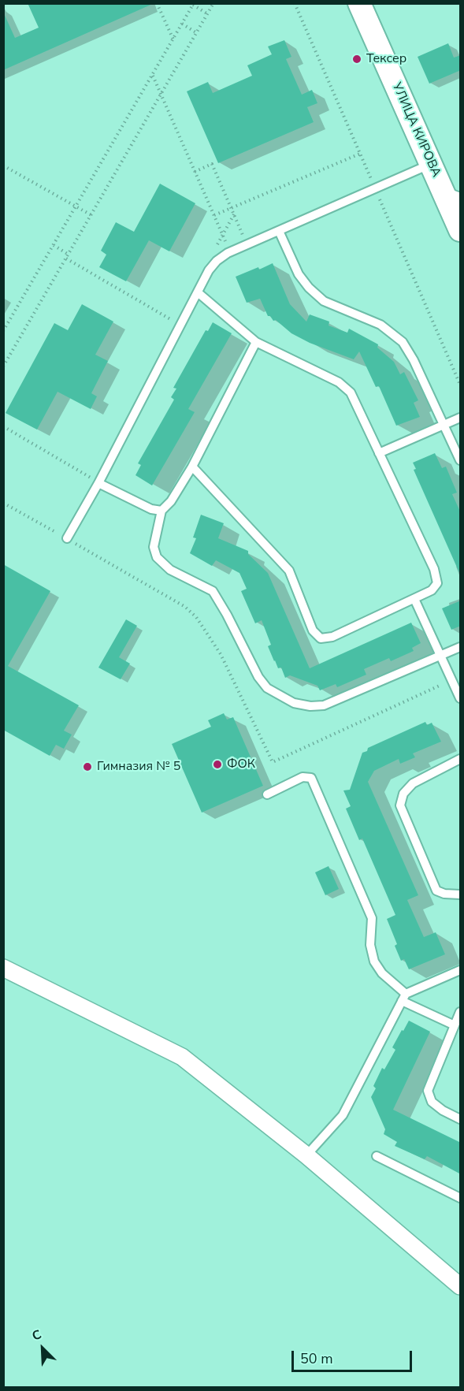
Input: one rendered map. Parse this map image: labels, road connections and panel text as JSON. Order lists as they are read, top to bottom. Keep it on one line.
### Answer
{"streets":{"main road":["УЛИЦА КИРОВА"]},"places":["Тексер","ФОК","Гимназия № 5"],"scale_bar":"50 m","north":"top left"}
